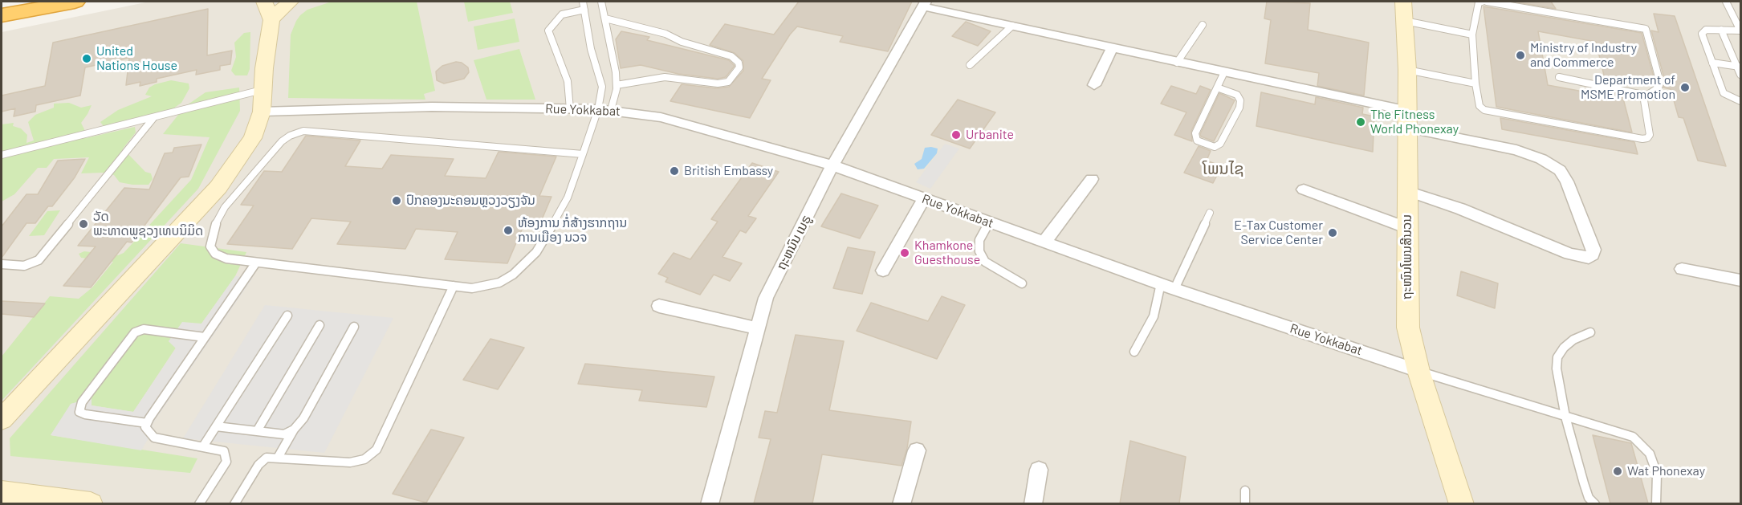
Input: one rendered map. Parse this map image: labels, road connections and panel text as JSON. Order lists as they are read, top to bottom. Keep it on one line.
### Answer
{"streets":{"street":["Rue Yokkabat","ຖະຫນົນ ເນຣູ","ຖະໜົນໂພນສີນວນ"]},"crossings":[["Rue Yokkabat","ຖະຫນົນ ເນຣູ"],["Rue Yokkabat","ຖະໜົນໂພນສີນວນ"]],"districts":["ໂພນໄຊ"],"places":["Ministry of Industry and Commerce","United Nations House","Department of MSME Promotion","The Fitness World Phonexay","Urbanite","British Embassy","ປົກຄອງນະຄອນຫຼວງວຽງຈັນ","ວັດ ພະທາດພູຊວງເທບນິມິດ","ຫ້ອງການ ກໍ່ສ້າງຮາກຖານ ການເມືອງ ນວຈ","E-Tax Customer Service Center","Khamkone Guesthouse","Wat Phonexay"]}
